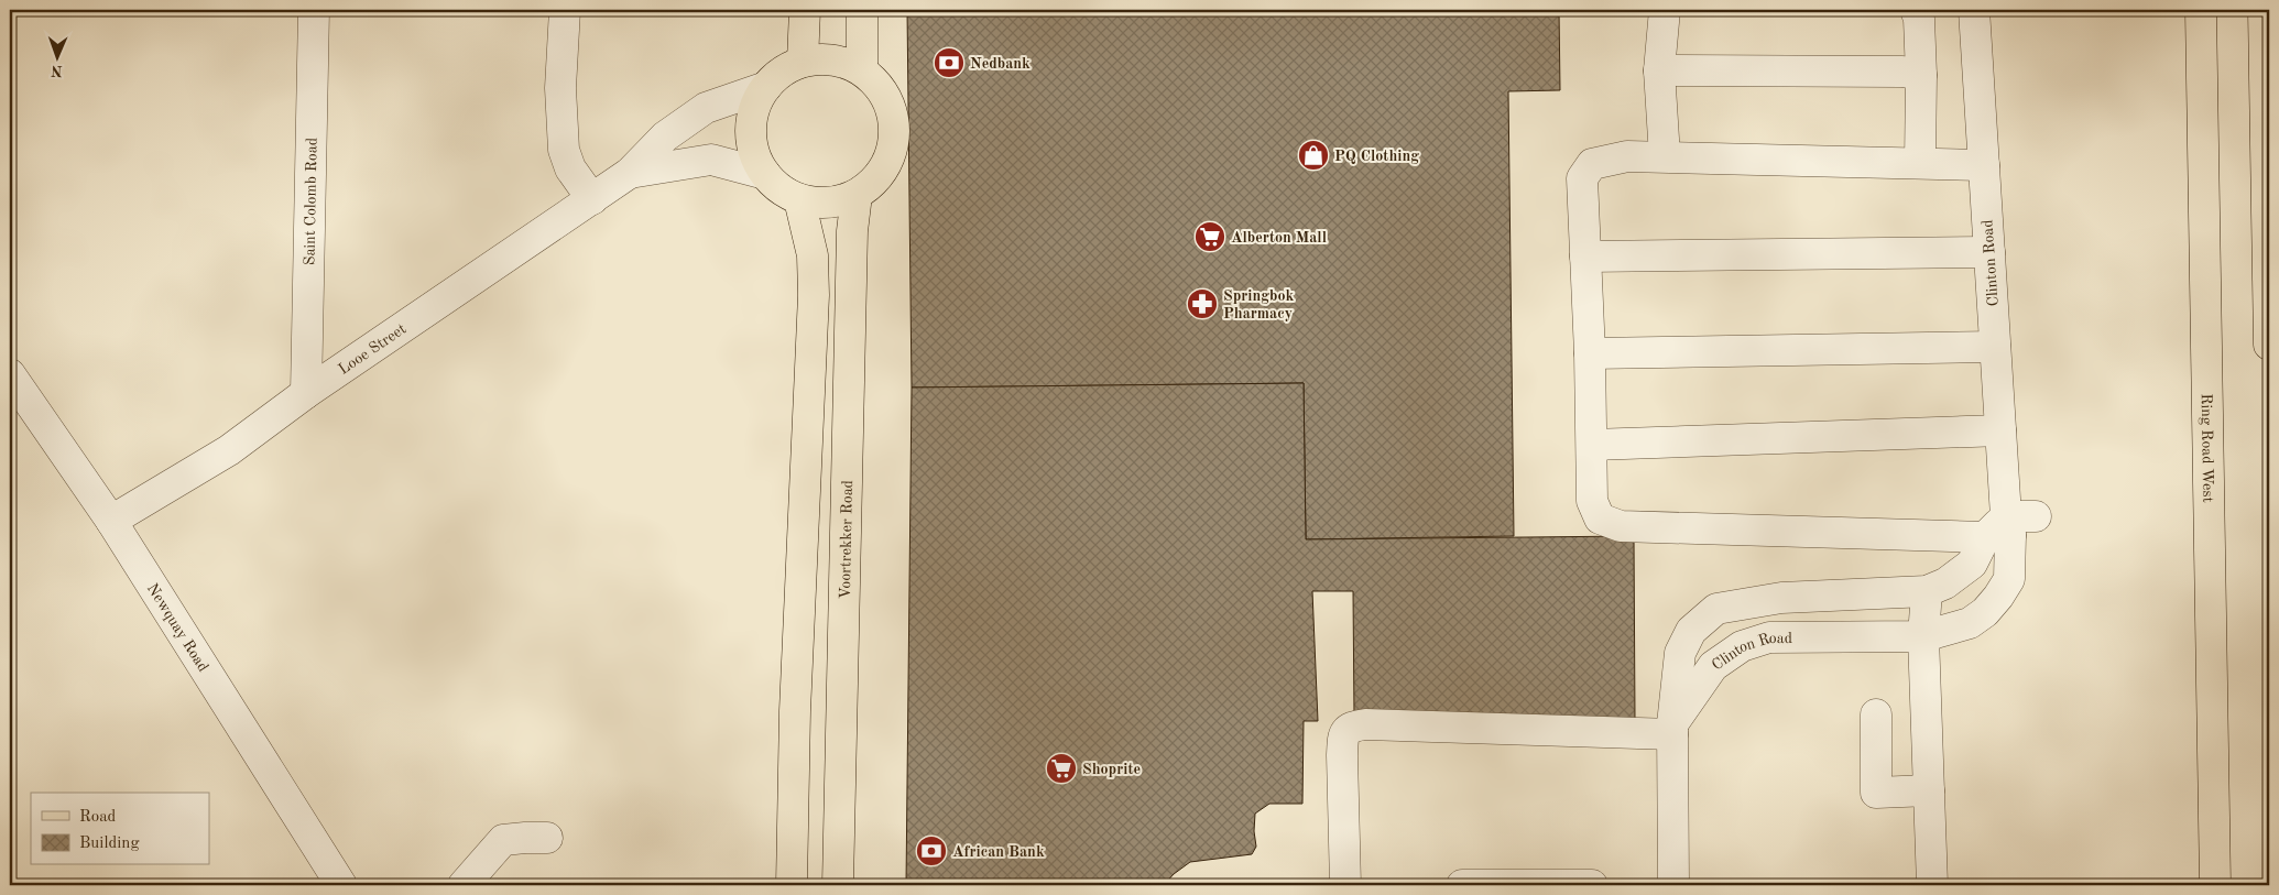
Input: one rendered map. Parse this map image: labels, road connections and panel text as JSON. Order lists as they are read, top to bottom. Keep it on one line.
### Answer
{"streets":{"main road":["Ring Road West","Voortrekker Road"],"street":["Saint Colomb Road","Clinton Road","Looe Street","Newquay Road"]},"crossings":[["Saint Colomb Road","Looe Street"],["Looe Street","Voortrekker Road"],["Looe Street","Newquay Road"]],"places":{"bank":["Nedbank","African Bank"],"shop":["PQ Clothing"],"supermarket":["Alberton Mall","Shoprite"],"pharmacy":["Springbok Pharmacy"]},"legend":["Road","Building"],"north":"bottom"}
